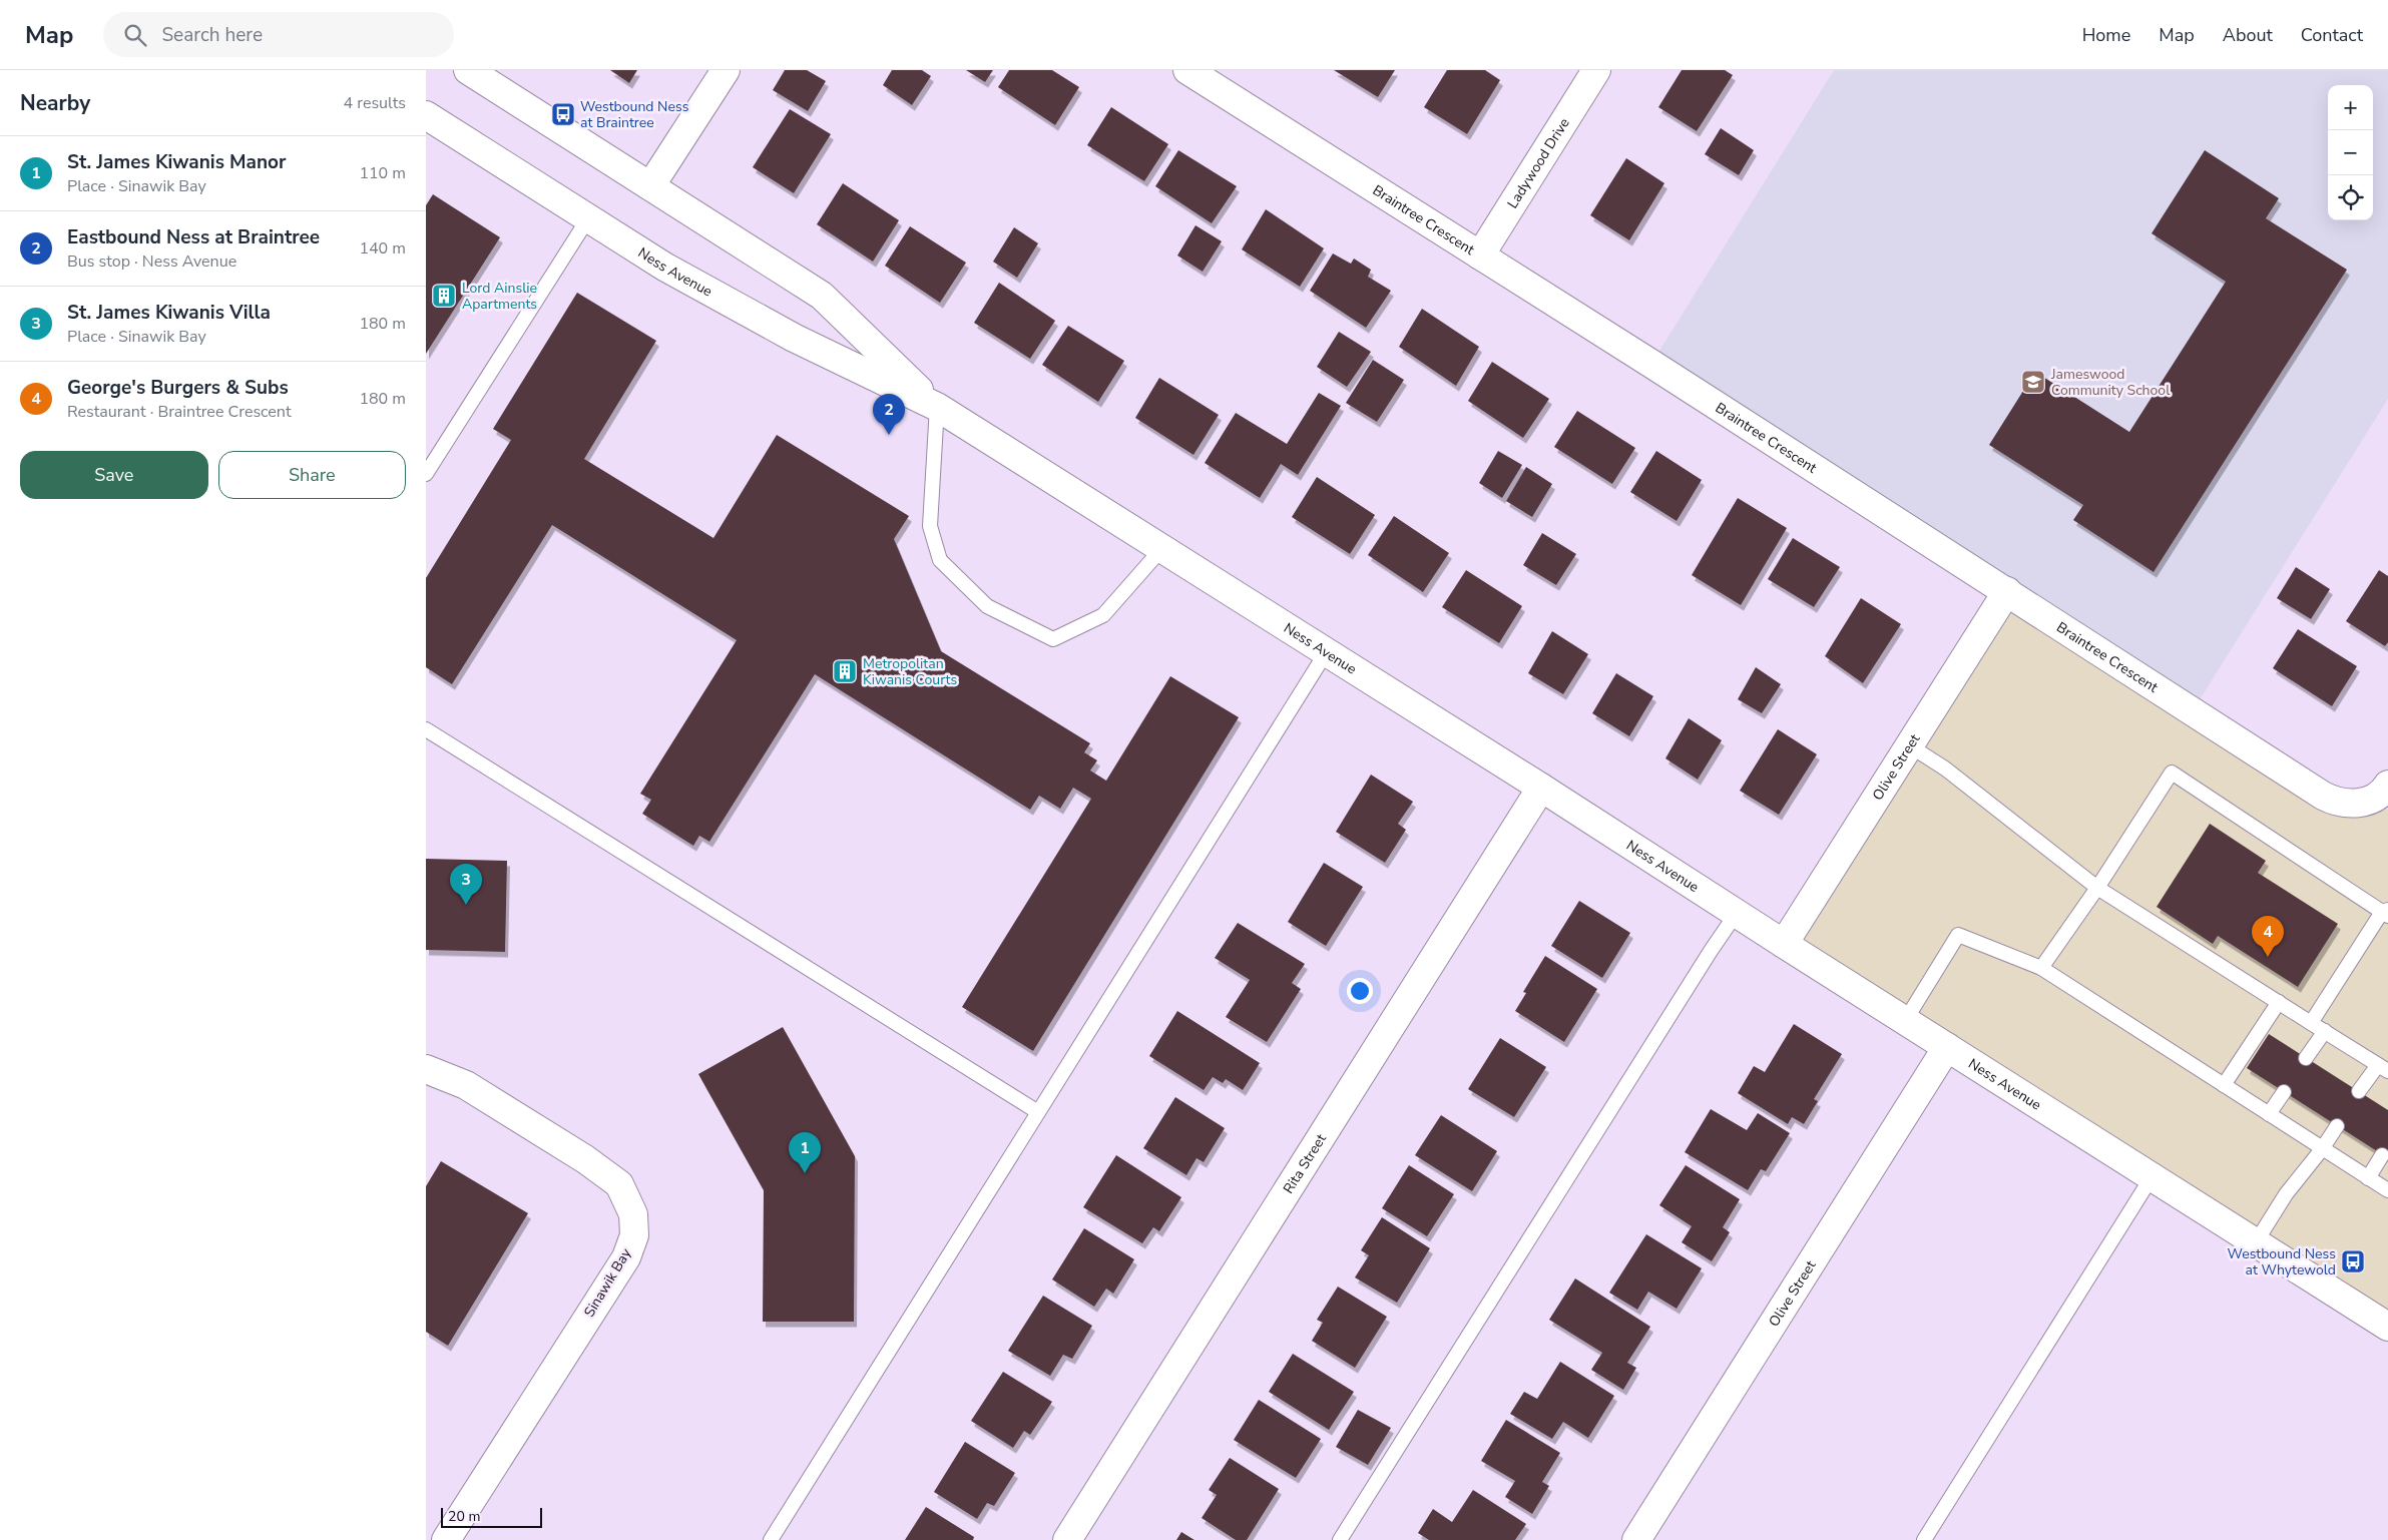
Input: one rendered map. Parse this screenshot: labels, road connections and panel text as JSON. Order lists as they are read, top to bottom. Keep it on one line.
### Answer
{"streets":{"street":["Ladywood Drive","Braintree Crescent","Ness Avenue","Olive Street","Rita Street","Sinawik Bay"]},"crossings":[["Ladywood Drive","Braintree Crescent"],["Braintree Crescent","Olive Street"],["Ness Avenue","Olive Street"],["Ness Avenue","Rita Street"]],"places":{"bus stop":["Westbound Ness at Braintree","Westbound Ness at Whytewold"],"building":["Lord Ainslie Apartments","Metropolitan Kiwanis Courts"],"school or university":["Jameswood Community School"]},"scale_bar":"20 m","page":{"header":"Map","search":"Search here","nav":["Home","Map","About","Contact"],"heading":["Nearby","4 results"],"map_buttons":["+","−"],"list":[{"mark":"1","name":"St. James Kiwanis Manor","note":"Place · Sinawik Bay","value":"110 m"},{"mark":"2","name":"Eastbound Ness at Braintree","note":"Bus stop · Ness Avenue","value":"140 m"},{"mark":"3","name":"St. James Kiwanis Villa","note":"Place · Sinawik Bay","value":"180 m"},{"mark":"4","name":"George's Burgers & Subs","note":"Restaurant · Braintree Crescent","value":"180 m"}],"pins":["2","3","4","1"],"buttons":["Save","Share"],"scale":"20 m"}}
